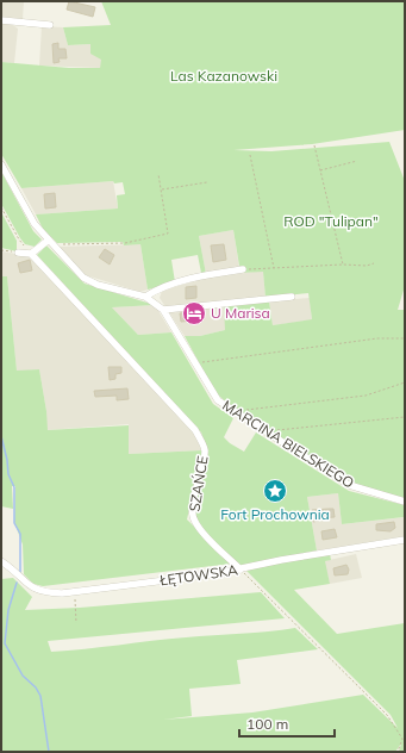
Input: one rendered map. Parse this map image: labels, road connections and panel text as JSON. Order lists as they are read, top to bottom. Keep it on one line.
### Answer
{"streets":{"street":["MARCINA BIELSKIEGO","SZAŃCE","ŁĘTOWSKA"]},"crossings":[["SZAŃCE","ŁĘTOWSKA"]],"parks":["Las Kazanowski","ROD \"Tulipan\""],"places":{"hotel":["U Marisa"],"place":["Fort Prochownia"]},"scale_bar":"100 m"}
